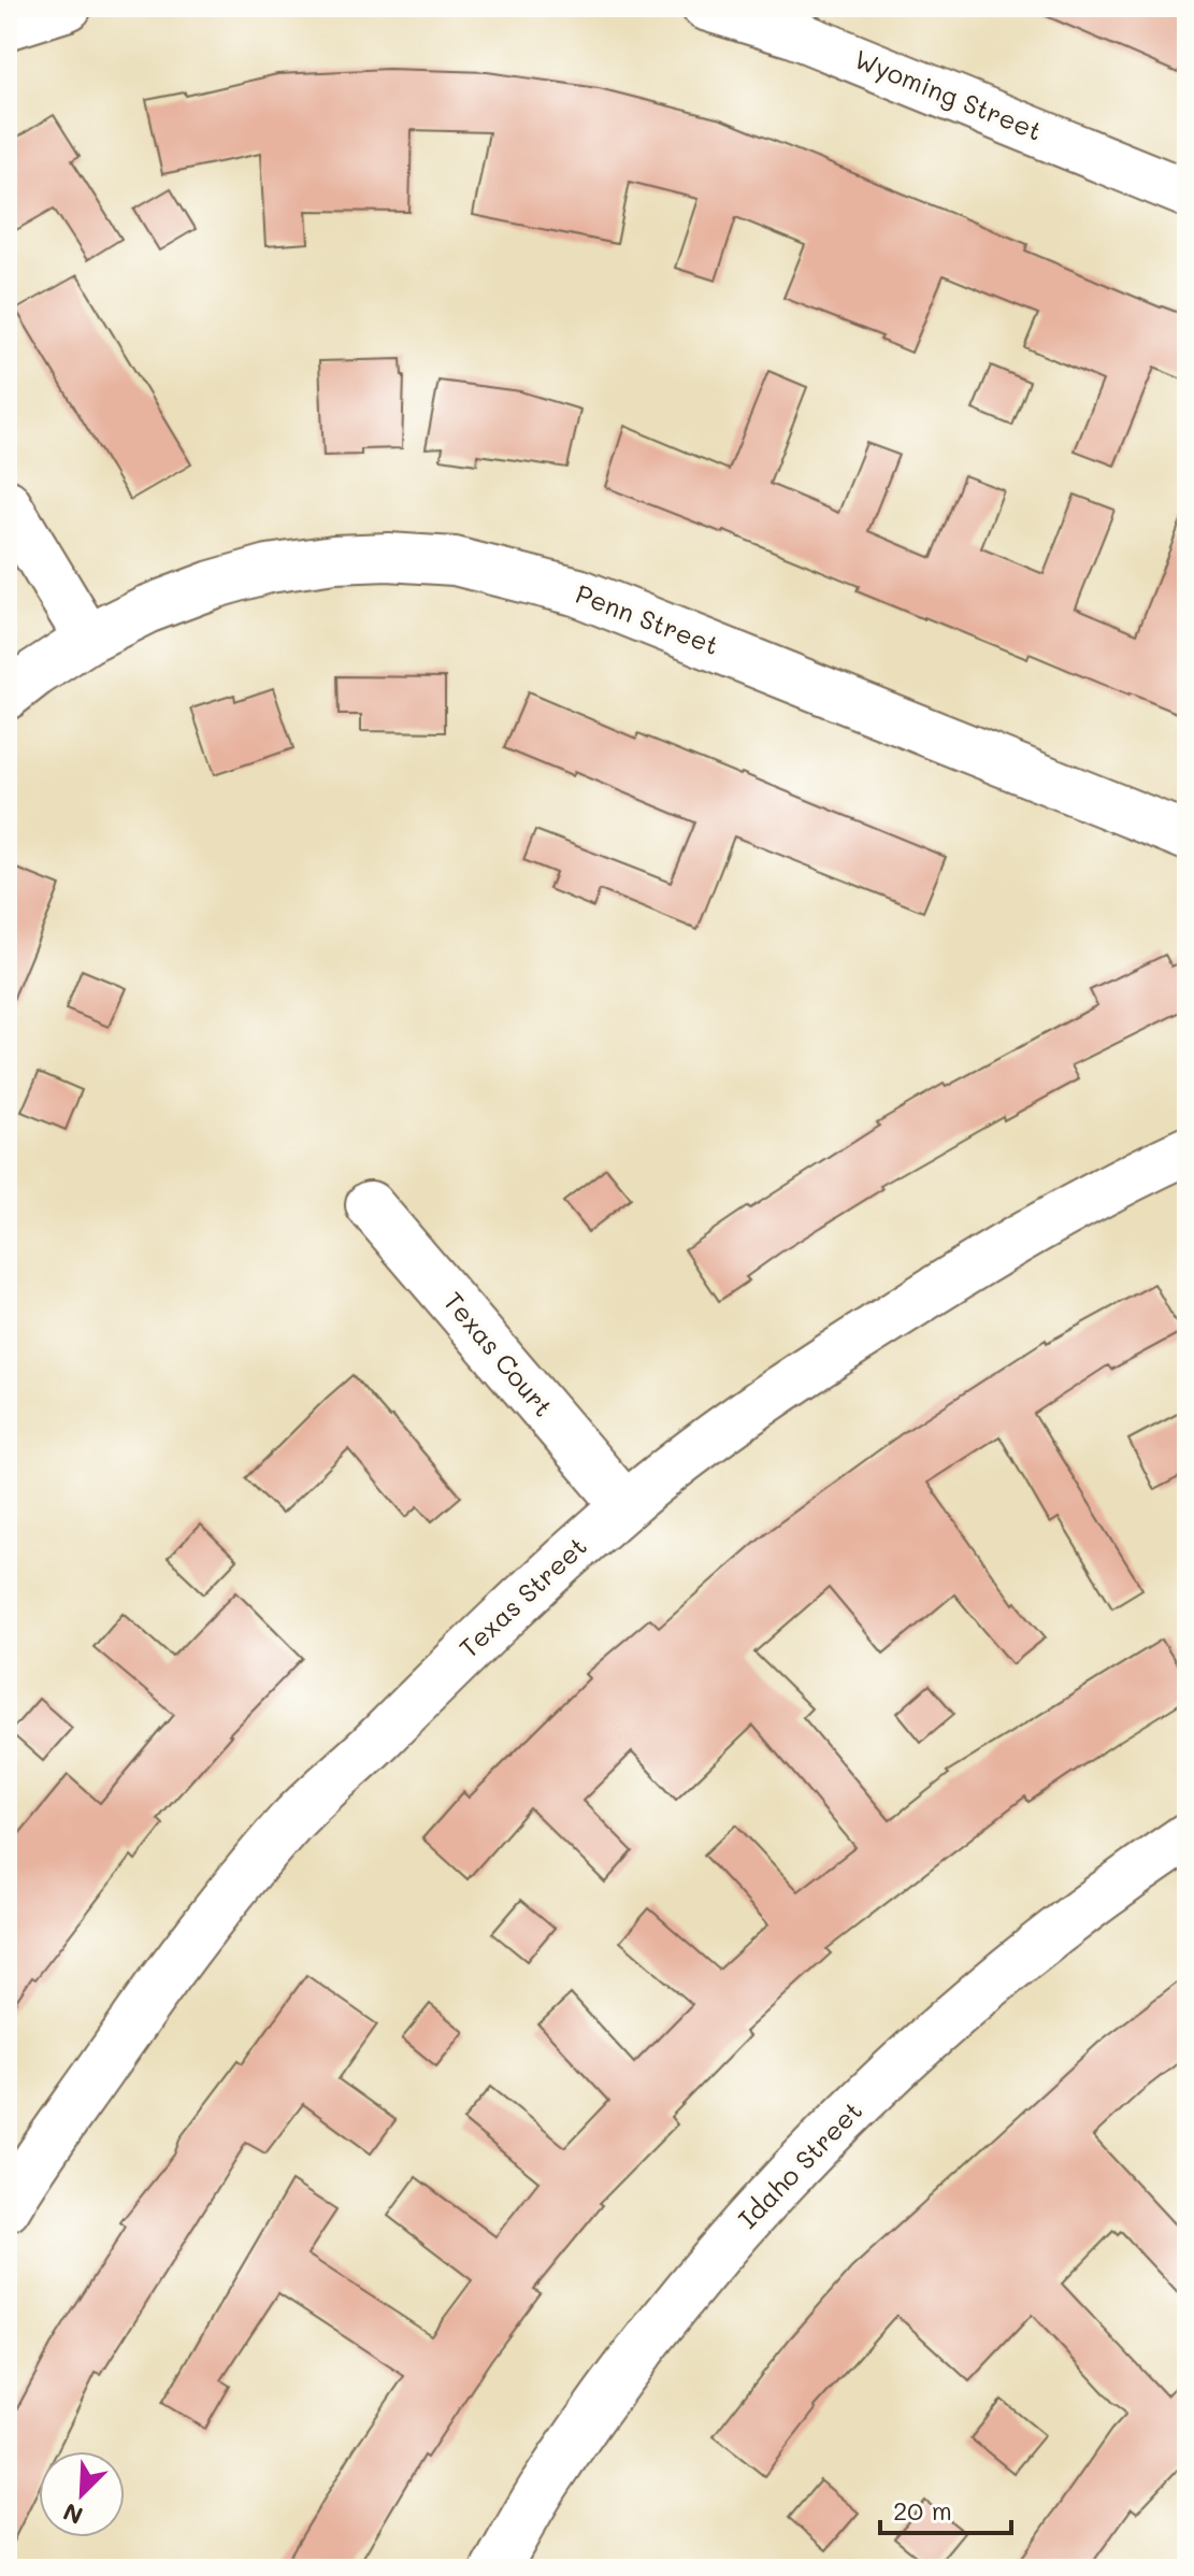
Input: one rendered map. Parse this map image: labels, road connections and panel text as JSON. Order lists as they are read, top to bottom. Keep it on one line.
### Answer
{"streets":{"street":["Wyoming Street","Penn Street","Texas Court","Texas Street","Idaho Street"]},"crossings":[["Texas Court","Texas Street"]],"scale_bar":"20 m","north":"bottom left"}
